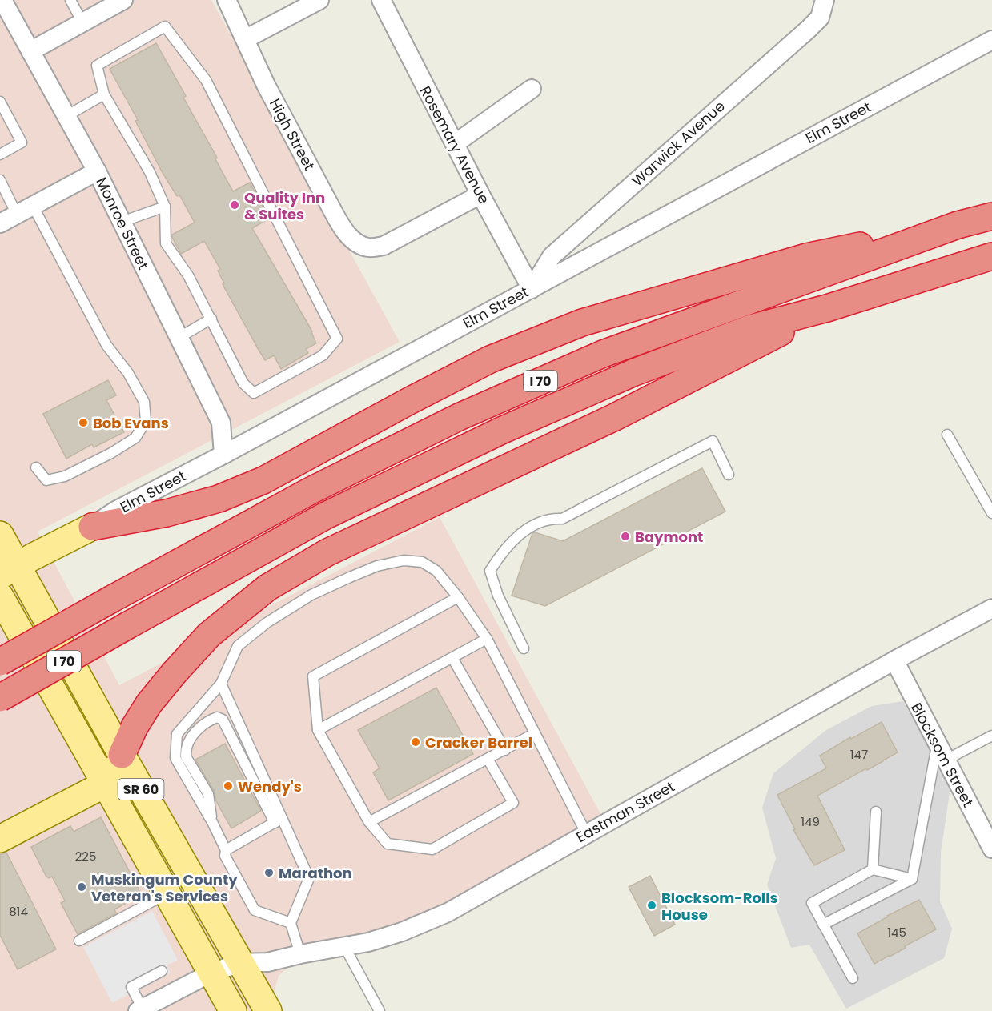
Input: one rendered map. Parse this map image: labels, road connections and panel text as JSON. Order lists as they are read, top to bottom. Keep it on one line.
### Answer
{"streets":{"highway":["I 70"],"main road":["Elm Street","SR 60"],"street":["High Street","Warwick Avenue","Rosemary Avenue","Monroe Street","Blocksom Street","Eastman Street"]},"crossings":[["Elm Street","Warwick Avenue"],["Elm Street","Rosemary Avenue"],["Elm Street","Monroe Street"],["Elm Street","SR 60"],["High Street","Rosemary Avenue"],["Warwick Avenue","Rosemary Avenue"],["Blocksom Street","Eastman Street"],["SR 60","Eastman Street"]],"places":["Quality Inn & Suites","Bob Evans","Baymont","Cracker Barrel","Wendy's","Marathon","Muskingum County Veteran's Services","Blocksom-Rolls House"],"house_numbers":["147","149","225","814","145"]}
